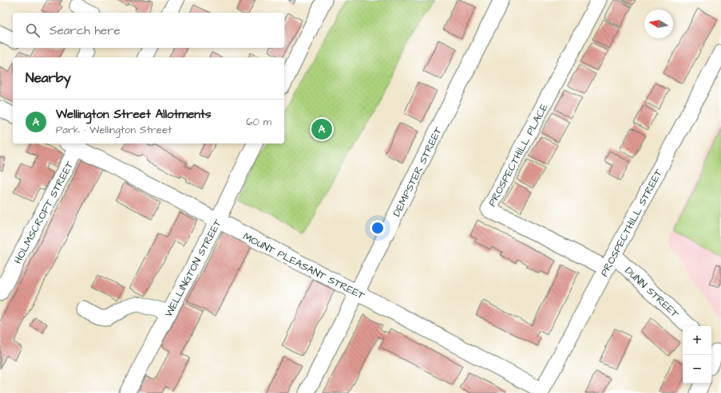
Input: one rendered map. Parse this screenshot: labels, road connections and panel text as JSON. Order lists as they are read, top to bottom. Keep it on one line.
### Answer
{"streets":{"street":["PROSPECTHILL PLACE","DEMPSTER STREET","HOLMSCROFT STREET","PROSPECTHILL STREET","MOUNT PLEASANT STREET","WELLINGTON STREET","DUNN STREET"]},"crossings":[["PROSPECTHILL PLACE","PROSPECTHILL STREET"],["PROSPECTHILL PLACE","DUNN STREET"],["DEMPSTER STREET","MOUNT PLEASANT STREET"],["HOLMSCROFT STREET","MOUNT PLEASANT STREET"],["PROSPECTHILL STREET","MOUNT PLEASANT STREET"],["PROSPECTHILL STREET","DUNN STREET"],["MOUNT PLEASANT STREET","WELLINGTON STREET"]],"north":"left","page":{"search":"Search here","heading":"Nearby","list":[{"mark":"A","name":"Wellington Street Allotments","note":"Park · Wellington Street","value":"60 m"}],"pins":"A","map_buttons":["+","−"]}}
